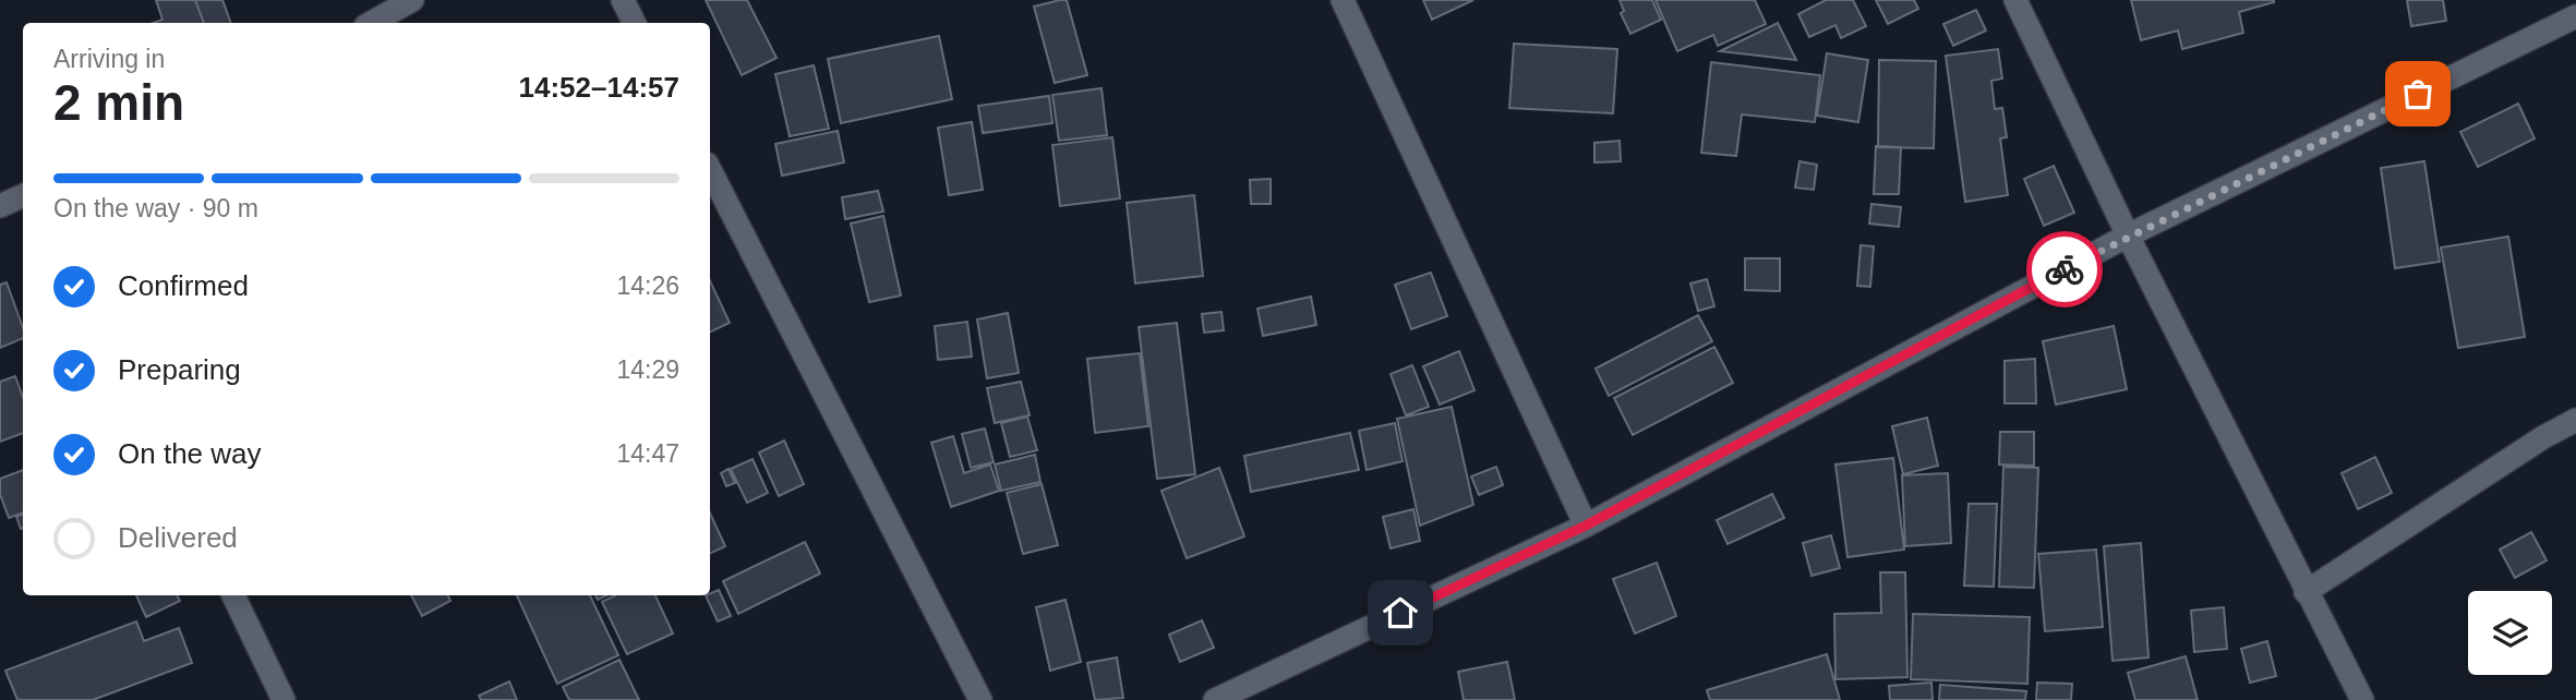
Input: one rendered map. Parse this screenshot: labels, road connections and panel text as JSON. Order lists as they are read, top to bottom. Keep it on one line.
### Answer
{"page":{"heading":["2 min","Arriving in","14:52–14:57"],"bar":"On the way · 90 m","list":[["Confirmed","14:26"],["Preparing","14:29"],["On the way","14:47"],"Delivered"]}}
